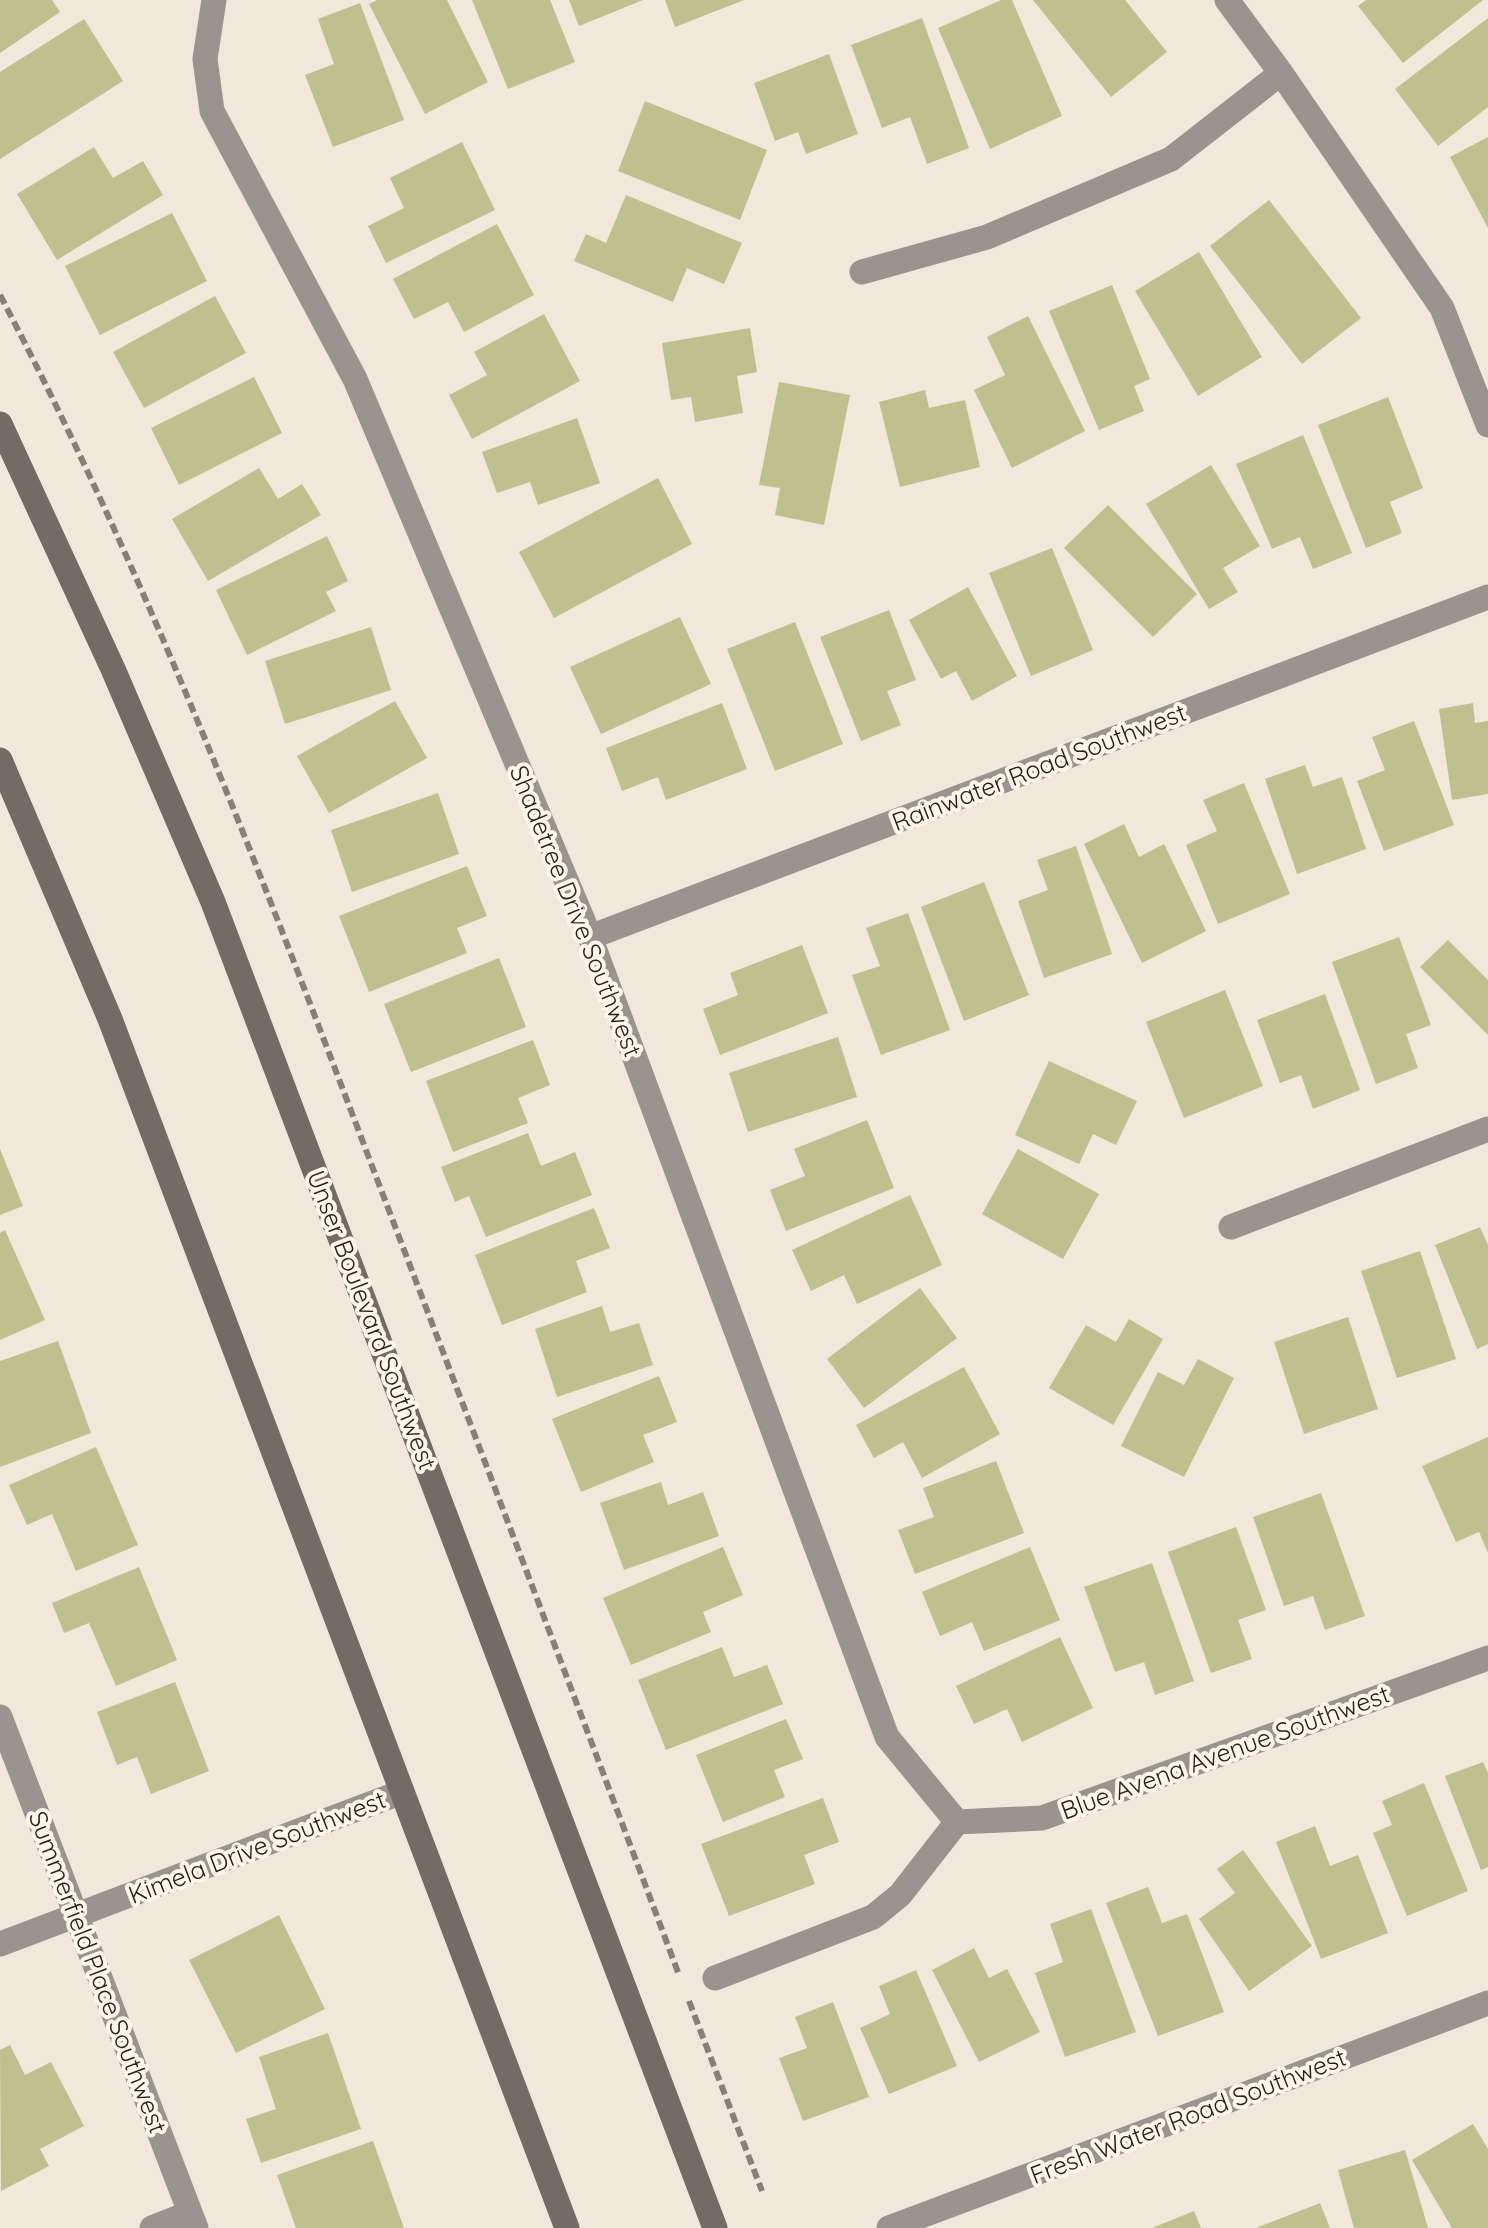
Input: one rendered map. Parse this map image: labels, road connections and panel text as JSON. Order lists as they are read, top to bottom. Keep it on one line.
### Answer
{"streets":{"main road":["Unser Boulevard Southwest"],"street":["Rainwater Road Southwest","Shadetree Drive Southwest","Blue Avena Avenue Southwest","Kimela Drive Southwest","Summerfield Place Southwest","Fresh Water Road Southwest"]},"crossings":[["Rainwater Road Southwest","Shadetree Drive Southwest"],["Shadetree Drive Southwest","Blue Avena Avenue Southwest"],["Kimela Drive Southwest","Summerfield Place Southwest"]]}
